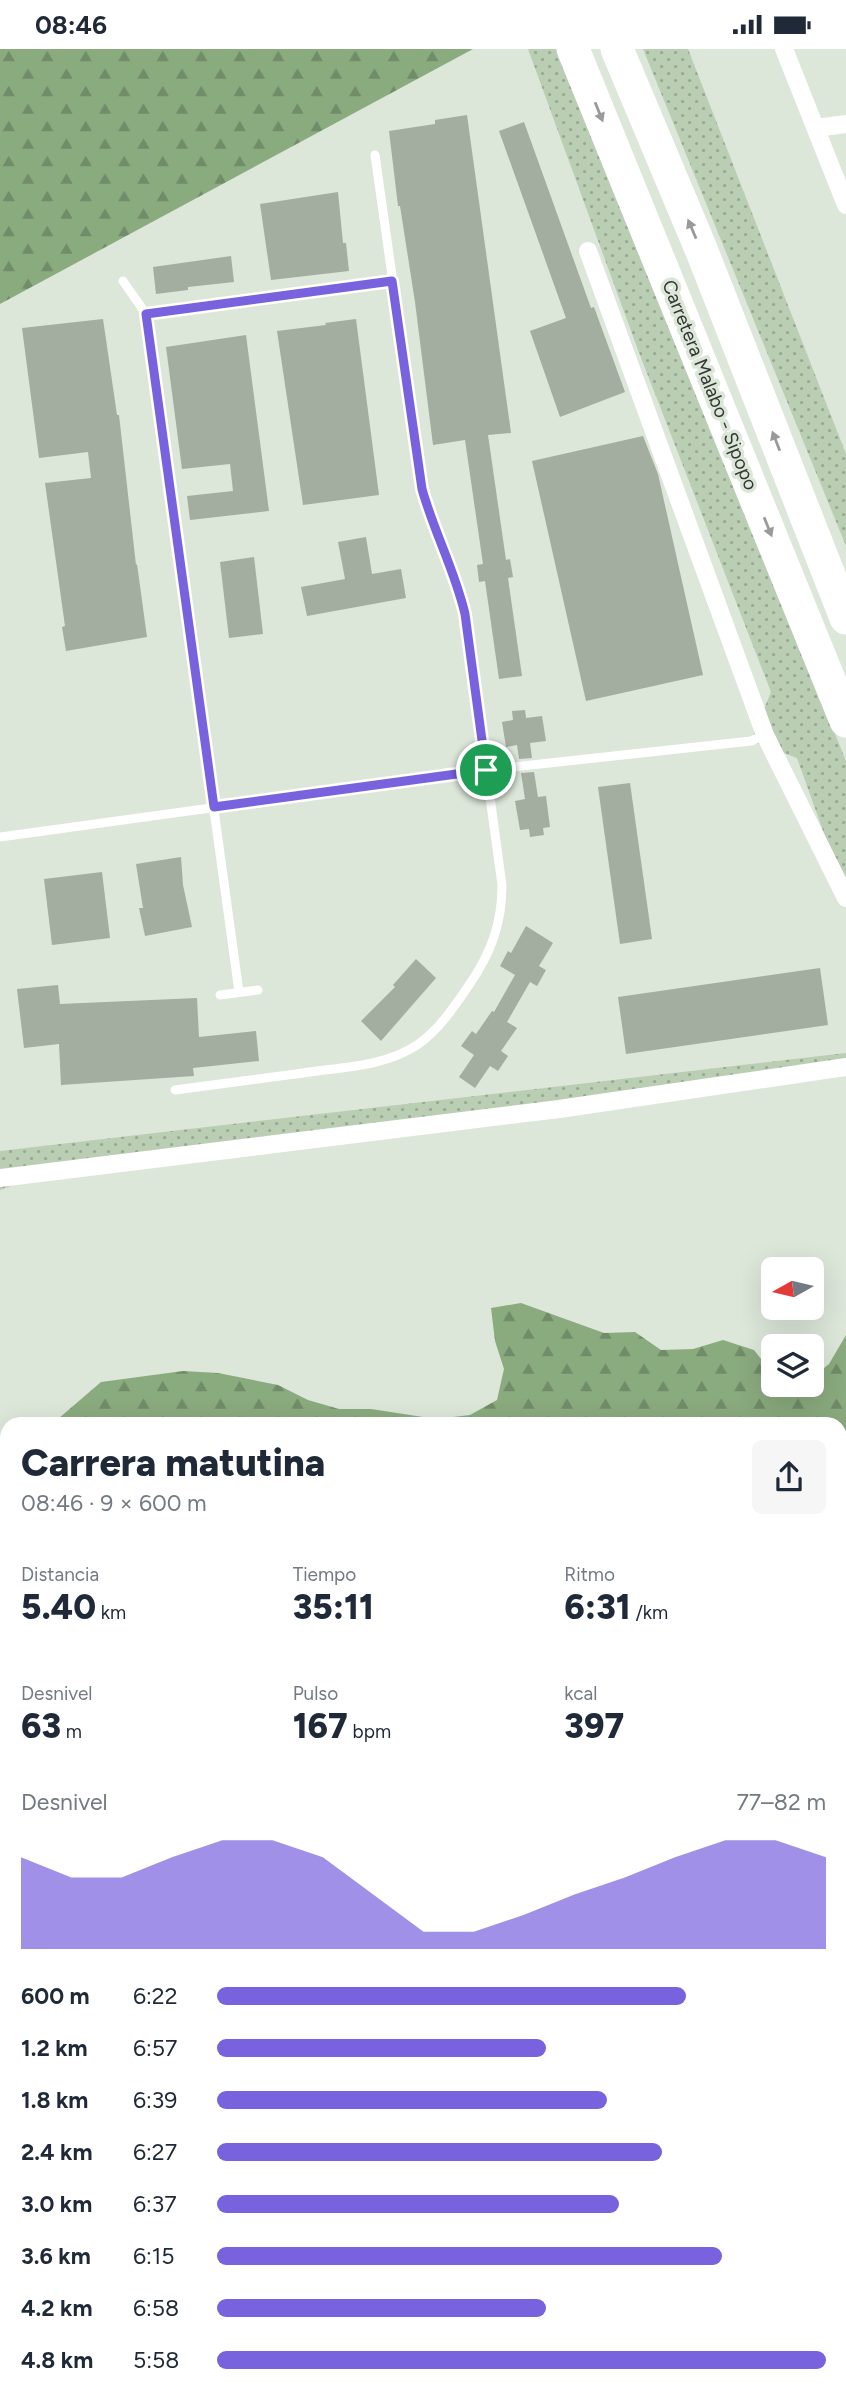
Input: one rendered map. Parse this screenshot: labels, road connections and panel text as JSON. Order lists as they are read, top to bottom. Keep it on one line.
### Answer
{"streets":{"highway":["Carretera Malabo - Sipopo"]},"north":"left","page":{"status":"08:46","heading":["Carrera matutina","08:46 · 9 × 600 m"],"stats":[["Distancia","5.40 km"],["Tiempo","35:11"],["Ritmo","6:31 /km"],["Desnivel","63 m"],["Pulso","167 bpm"],["kcal","397"]],"chart":["Desnivel","77–82 m"],"list":[{"name":"600 m","note":"6:22"},{"name":"1.2 km","note":"6:57"},{"name":"1.8 km","note":"6:39"},{"name":"2.4 km","note":"6:27"},{"name":"3.0 km","note":"6:37"},{"name":"3.6 km","note":"6:15"},{"name":"4.2 km","note":"6:58"},{"name":"4.8 km","note":"5:58"}]}}
